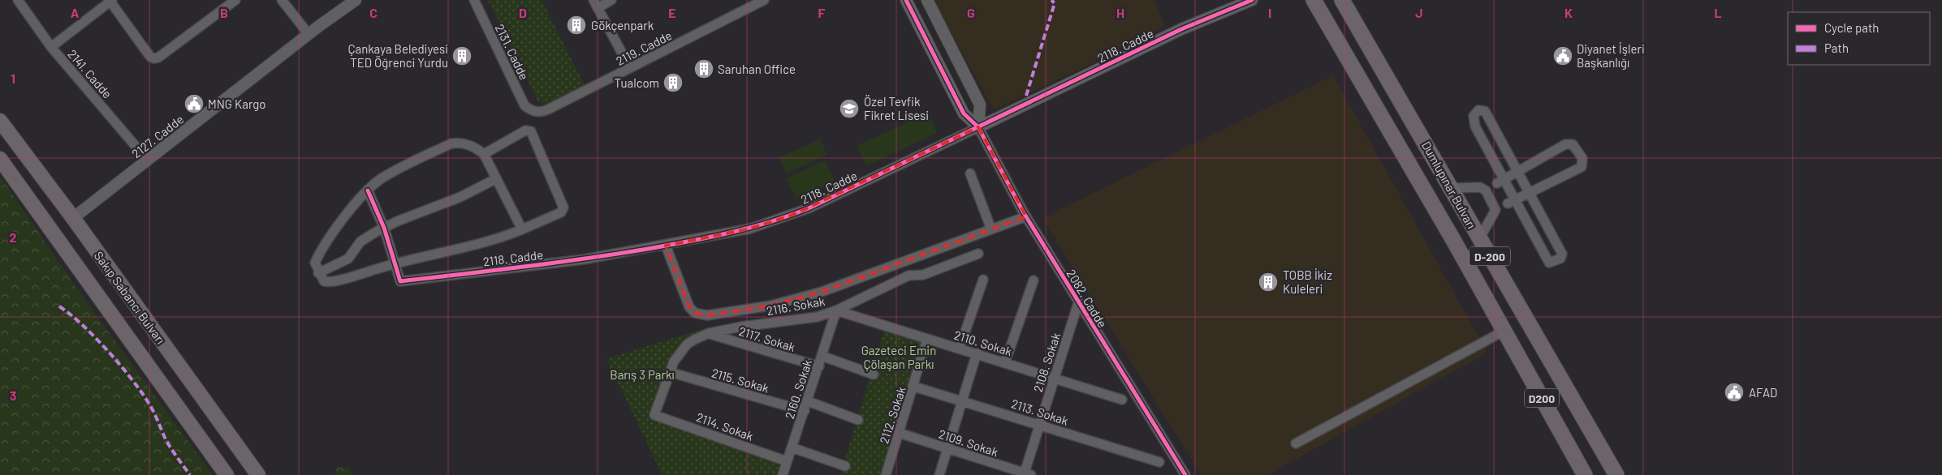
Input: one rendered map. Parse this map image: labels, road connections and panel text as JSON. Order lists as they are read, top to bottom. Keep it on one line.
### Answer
{"streets":{"highway":["Dumlupınar Bulvarı","D-200","D200"],"main road":["Sakıp Sabancı Bulvarı"],"street":["2118. Cadde","2119. Cadde","2131. Cadde","2141. Cadde","2127. Cadde","2082. Cadde","2116. Sokak","2117. Sokak","2110. Sokak","2108. Sokak","2115. Sokak","2160. Sokak","2113. Sokak","2112. Sokak","2114. Sokak","2109. Sokak"]},"crossings":[["2118. Cadde","2082. Cadde"],["2119. Cadde","2131. Cadde"],["2141. Cadde","2127. Cadde"],["2127. Cadde","Sakıp Sabancı Bulvarı"],["2082. Cadde","2108. Sokak"],["2116. Sokak","2117. Sokak"],["2116. Sokak","2110. Sokak"],["2116. Sokak","2115. Sokak"],["2116. Sokak","2160. Sokak"],["2116. Sokak","2114. Sokak"],["2117. Sokak","2160. Sokak"],["2110. Sokak","2108. Sokak"],["2110. Sokak","2160. Sokak"],["2110. Sokak","2112. Sokak"],["2108. Sokak","2113. Sokak"],["2108. Sokak","2109. Sokak"],["2115. Sokak","2160. Sokak"],["2160. Sokak","2114. Sokak"],["2113. Sokak","2112. Sokak"],["2112. Sokak","2109. Sokak"]],"parks":["Gazeteci Emin Çölaşan Parkı","Barış 3 Parkı"],"places":{"building":["Gökçenpark","Çankaya Belediyesi TED Öğrenci Yurdu","Saruhan Office","Tualcom","TOBB İkiz Kuleleri"],"public building":["Diyanet İşleri Başkanlığı","MNG Kargo","AFAD"],"school or university":["Özel Tevfik Fikret Lisesi"]},"legend":["Cycle path","Path"],"grid":{"columns":["A","B","C","D","E","F","G","H","I","J","K","L"],"rows":["1","2","3"]}}
